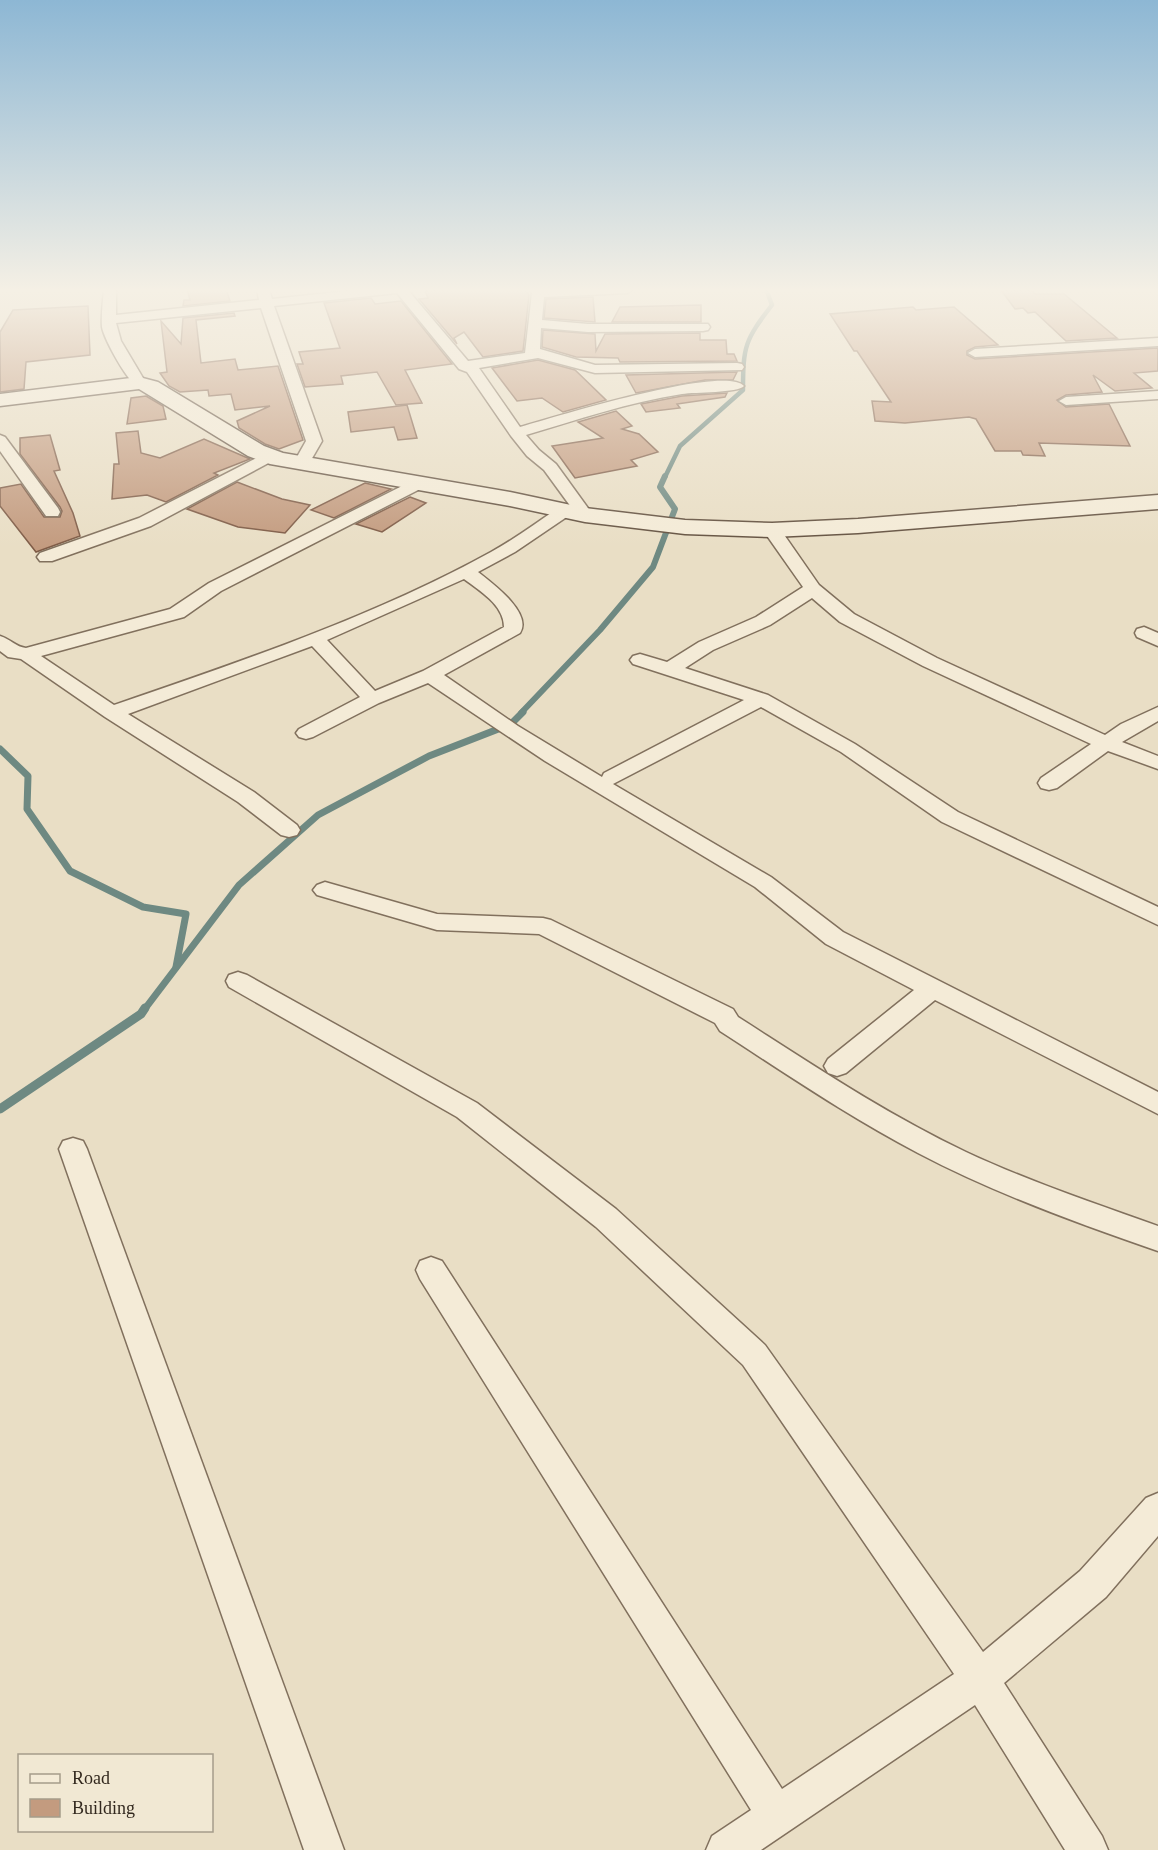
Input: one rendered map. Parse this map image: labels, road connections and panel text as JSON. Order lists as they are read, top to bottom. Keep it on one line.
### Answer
{"legend":["Road","Building"]}
